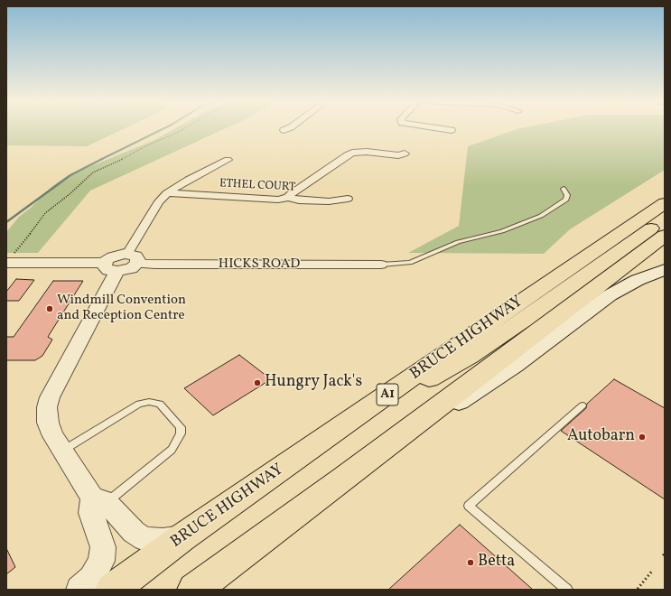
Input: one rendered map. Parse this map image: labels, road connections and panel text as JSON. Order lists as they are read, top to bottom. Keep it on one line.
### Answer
{"streets":{"highway":["BRUCE HIGHWAY","A1"],"street":["ETHEL COURT","HICKS ROAD"]},"places":["Windmill Convention and Reception Centre","Hungry Jack's","Autobarn","Betta"]}
